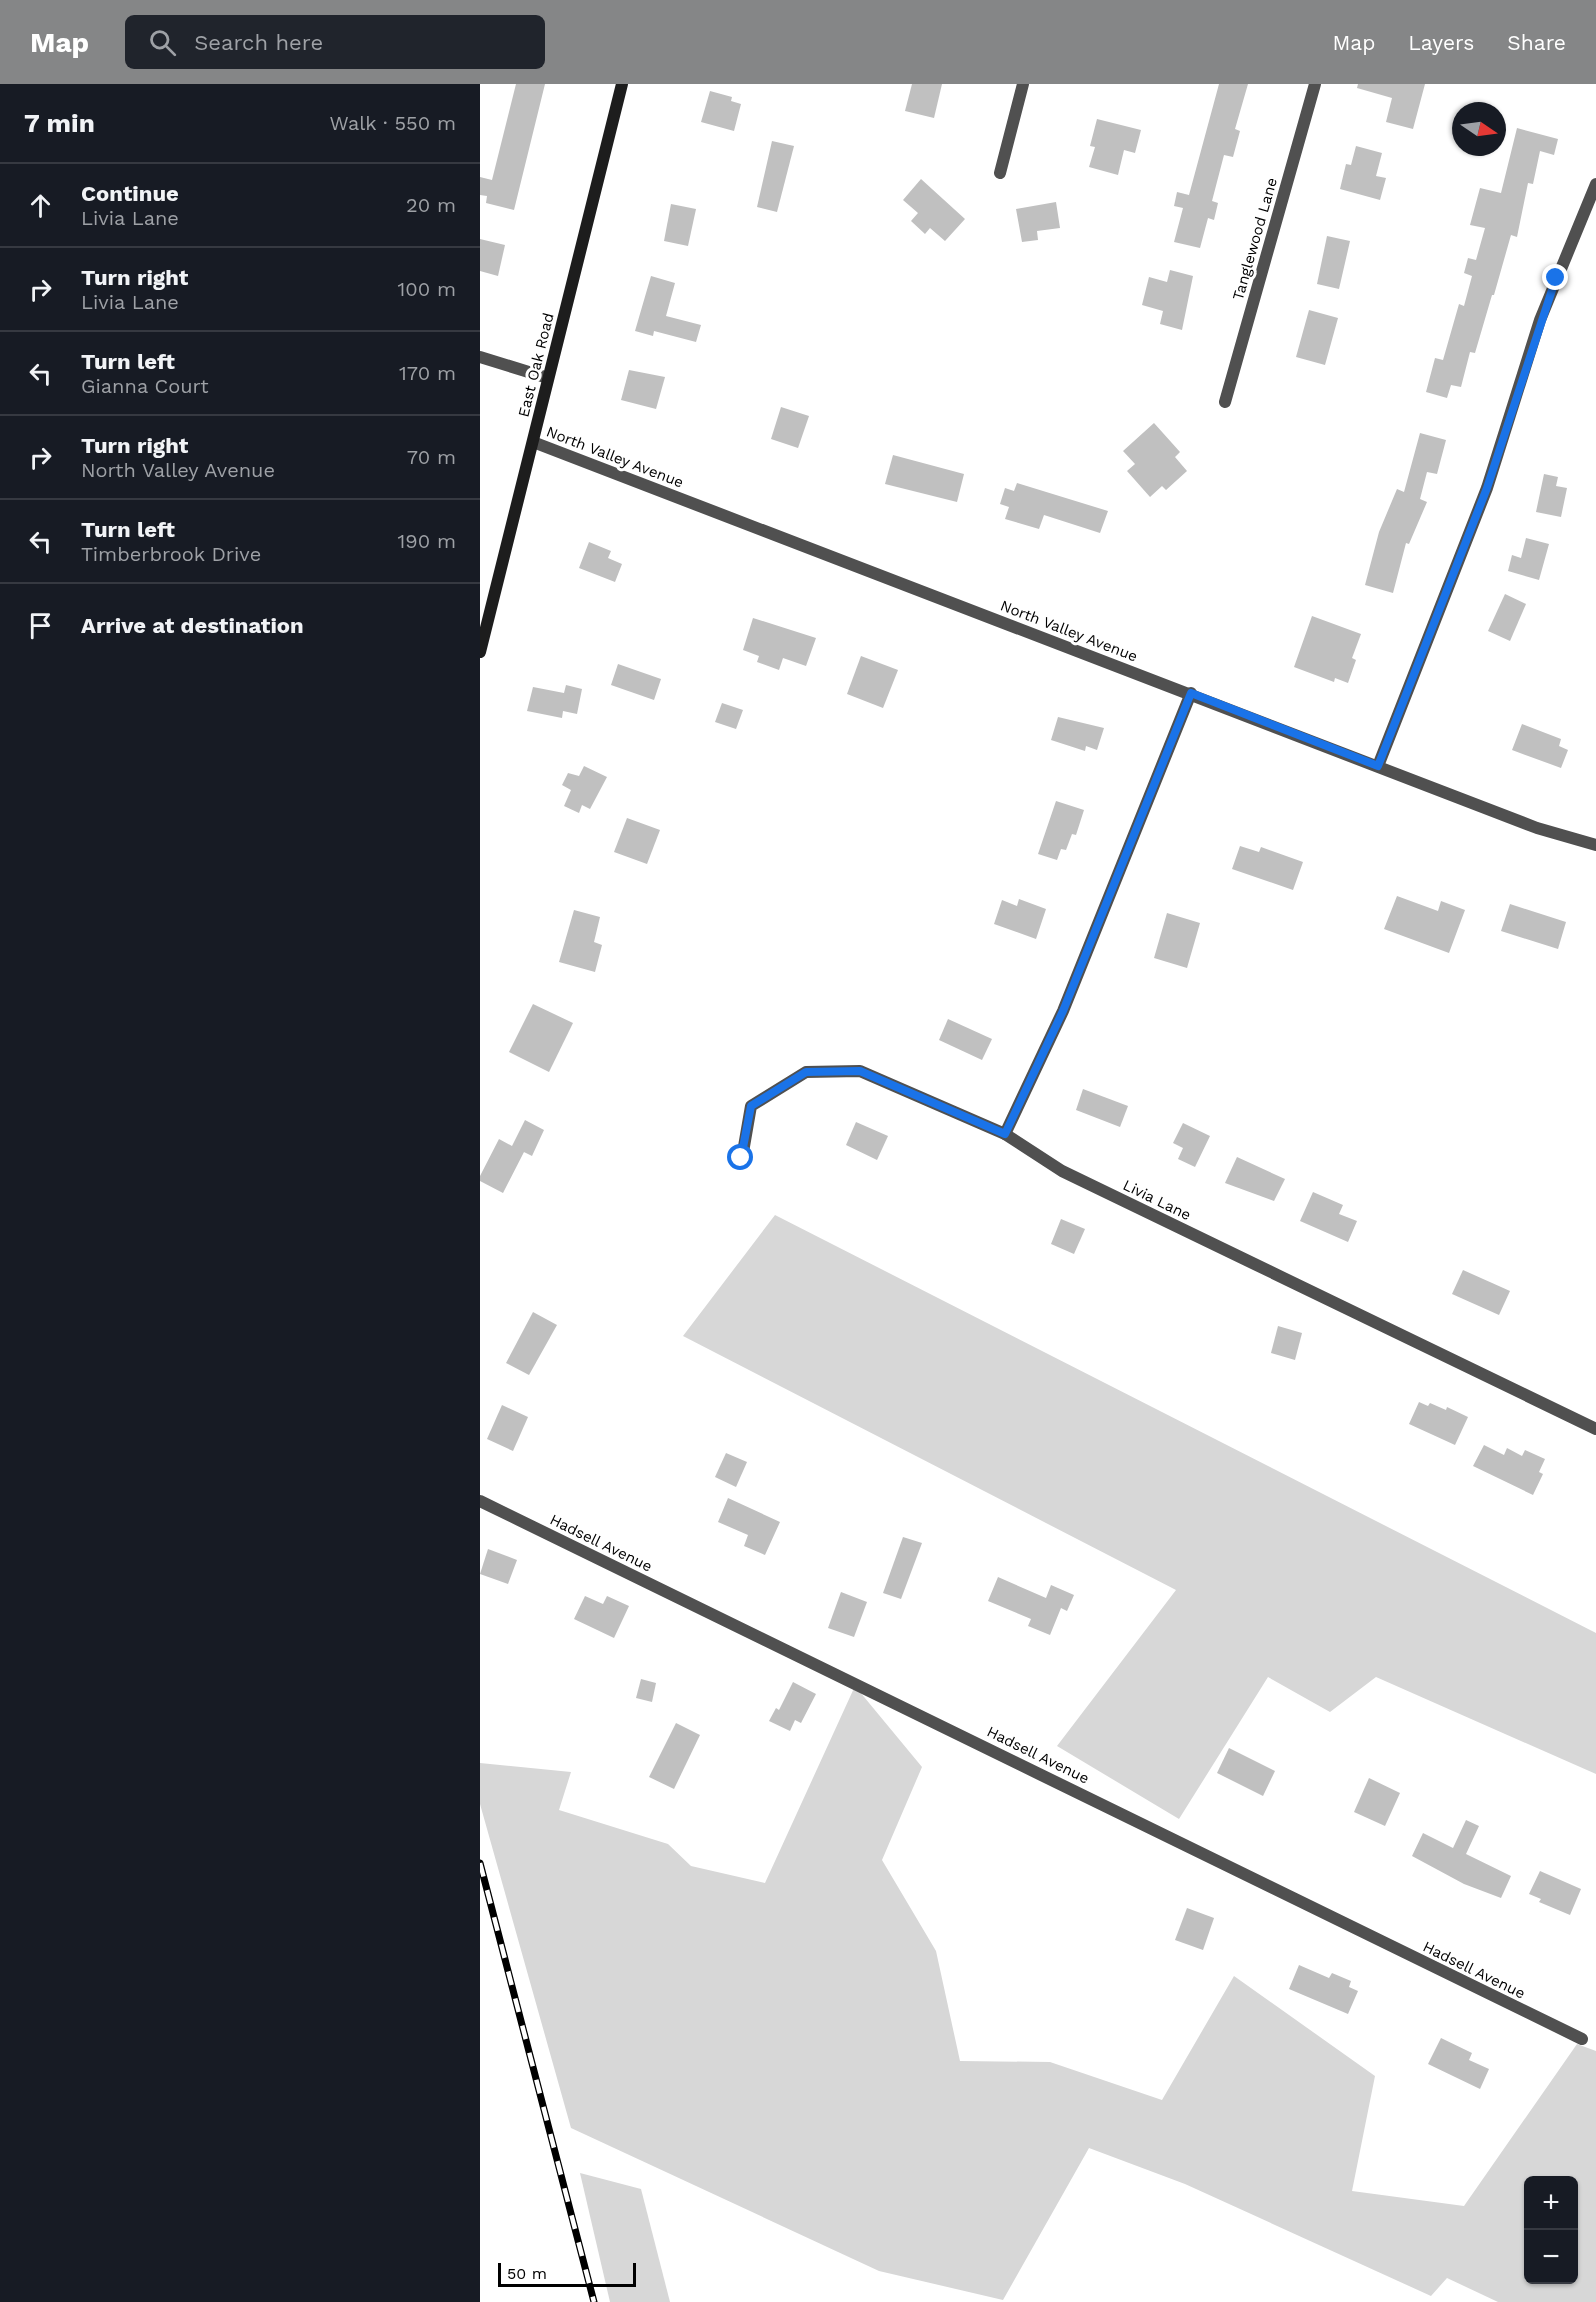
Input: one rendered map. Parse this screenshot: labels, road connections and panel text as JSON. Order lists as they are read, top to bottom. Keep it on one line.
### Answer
{"streets":{"street":["Tanglewood Lane","East Oak Road","North Valley Avenue","Livia Lane","Hadsell Avenue"]},"crossings":[["East Oak Road","North Valley Avenue"]],"scale_bar":"50 m","north":"right","page":{"header":"Map","search":"Search here","nav":["Map","Layers","Share"],"heading":["7 min","Walk · 550 m"],"list":[["Continue","Livia Lane","20 m"],["Turn right","Livia Lane","100 m"],["Turn left","Gianna Court","170 m"],["Turn right","North Valley Avenue","70 m"],["Turn left","Timberbrook Drive","190 m"],"Arrive at destination"],"map_buttons":["+","−"],"scale":"50 m"}}
